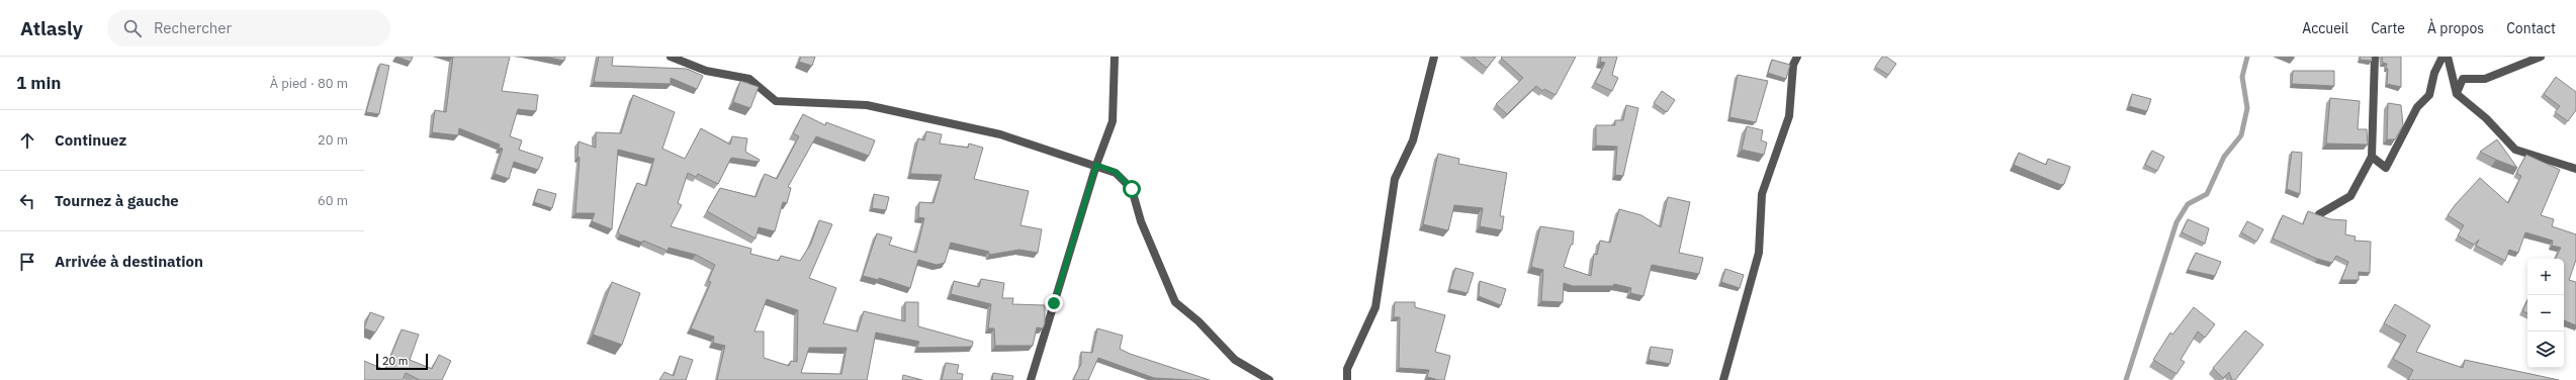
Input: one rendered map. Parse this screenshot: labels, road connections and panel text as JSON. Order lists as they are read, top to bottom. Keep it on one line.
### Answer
{"scale_bar":"20 m","page":{"header":"Atlasly","search":"Rechercher","nav":["Accueil","Carte","À propos","Contact"],"heading":["1 min","À pied · 80 m"],"list":[["Continuez","20 m"],["Tournez à gauche","60 m"],"Arrivée à destination"],"map_buttons":["+","−"],"scale":"20 m"}}
